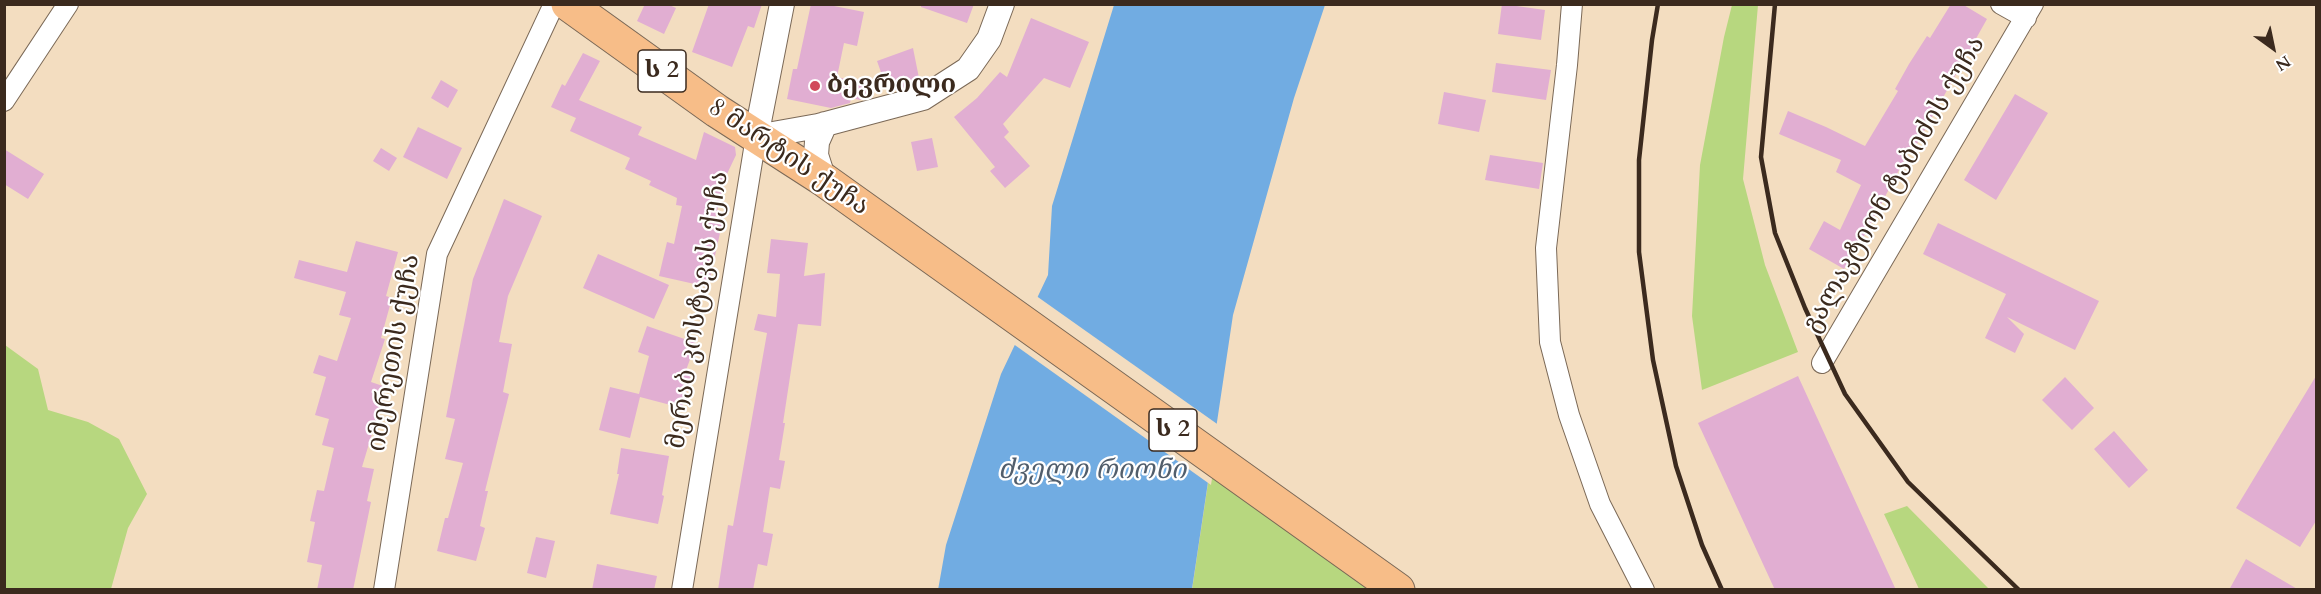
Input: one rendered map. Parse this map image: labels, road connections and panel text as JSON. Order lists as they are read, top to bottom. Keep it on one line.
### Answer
{"streets":{"highway":["ს 2","8 მარტის ქუჩა"],"street":["გალაკტიონ ტაბიძის ქუჩა","მერაბ კოსტავას ქუჩა","იმერეთის ქუჩა"]},"crossings":[["8 მარტის ქუჩა","მერაბ კოსტავას ქუჩა"]],"water":["ძველი რიონი"],"places":["ბევრილი"],"north":"bottom right"}
